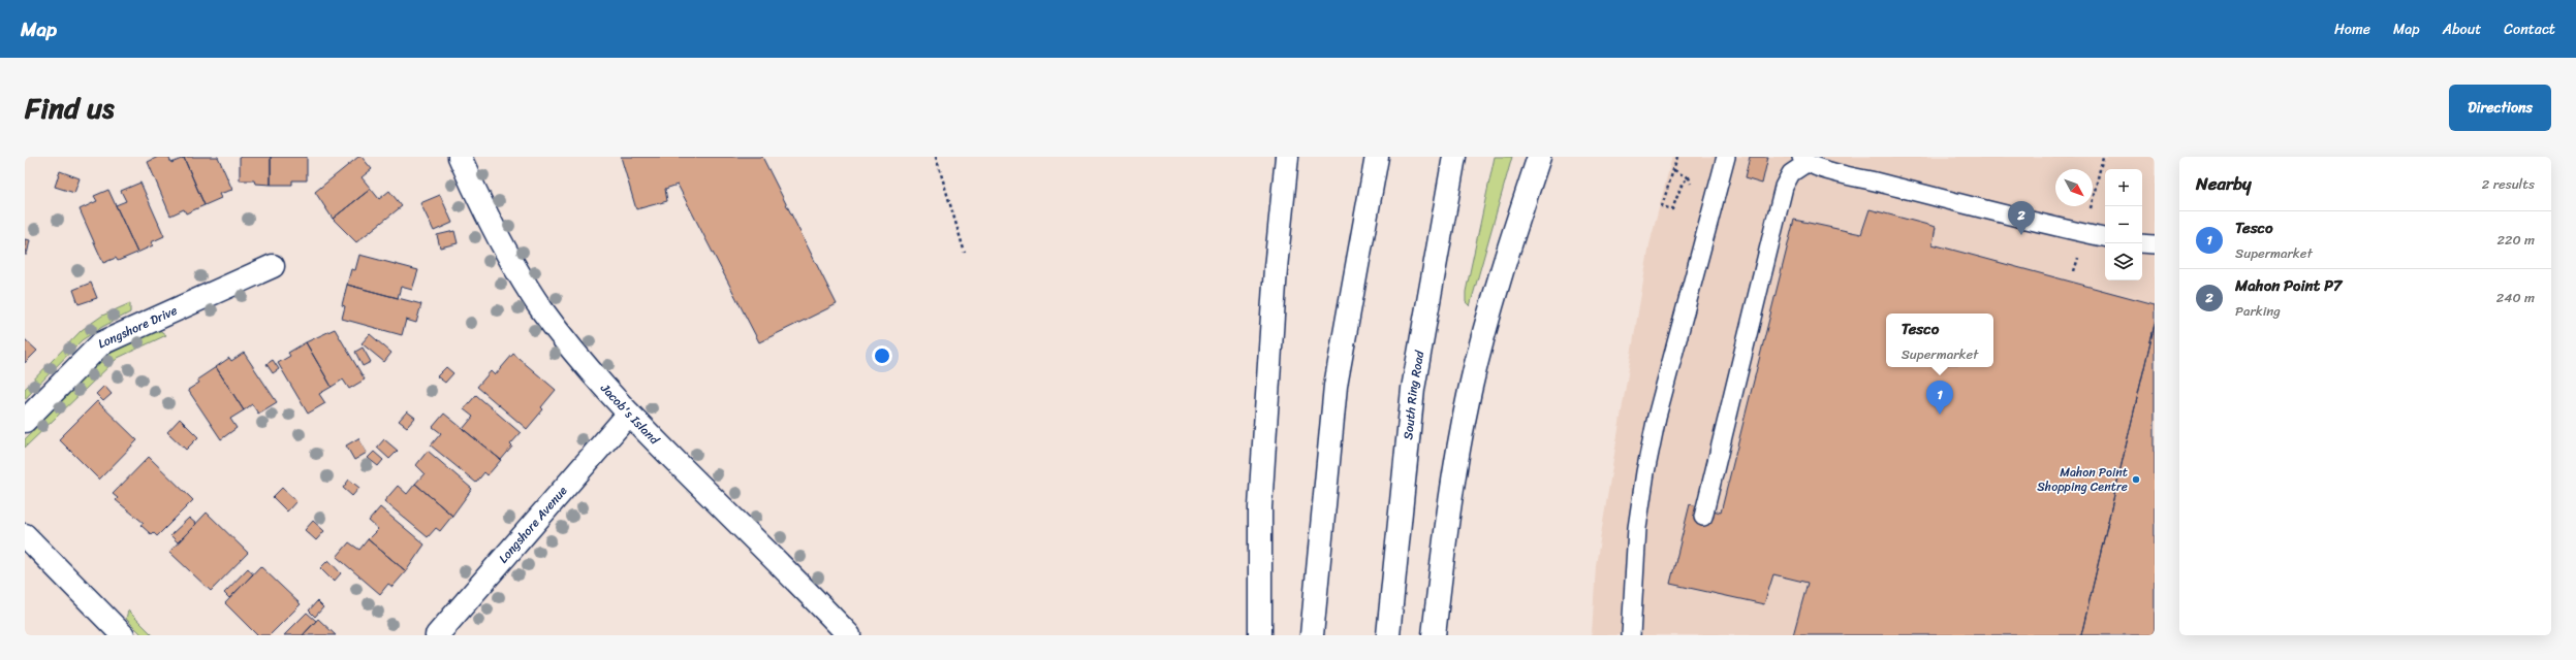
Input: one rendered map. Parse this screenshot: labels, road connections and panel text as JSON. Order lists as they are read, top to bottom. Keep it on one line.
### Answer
{"streets":{"main road":["Longshore Drive","South Ring Road","Jacob's Island","Longshore Avenue"]},"crossings":[["Jacob's Island","Longshore Avenue"]],"places":["Mahon Point Shopping Centre"],"north":"bottom right","page":{"header":"Map","nav":["Home","Map","About","Contact"],"title":"Find us","buttons":"Directions","heading":["Nearby","2 results"],"map_buttons":["+","−"],"pins":["2","1"],"list":[{"mark":"1","name":"Tesco","note":"Supermarket","value":"220 m"},{"mark":"2","name":"Mahon Point P7","note":"Parking","value":"240 m"}],"popup":["Tesco","Supermarket"]}}
